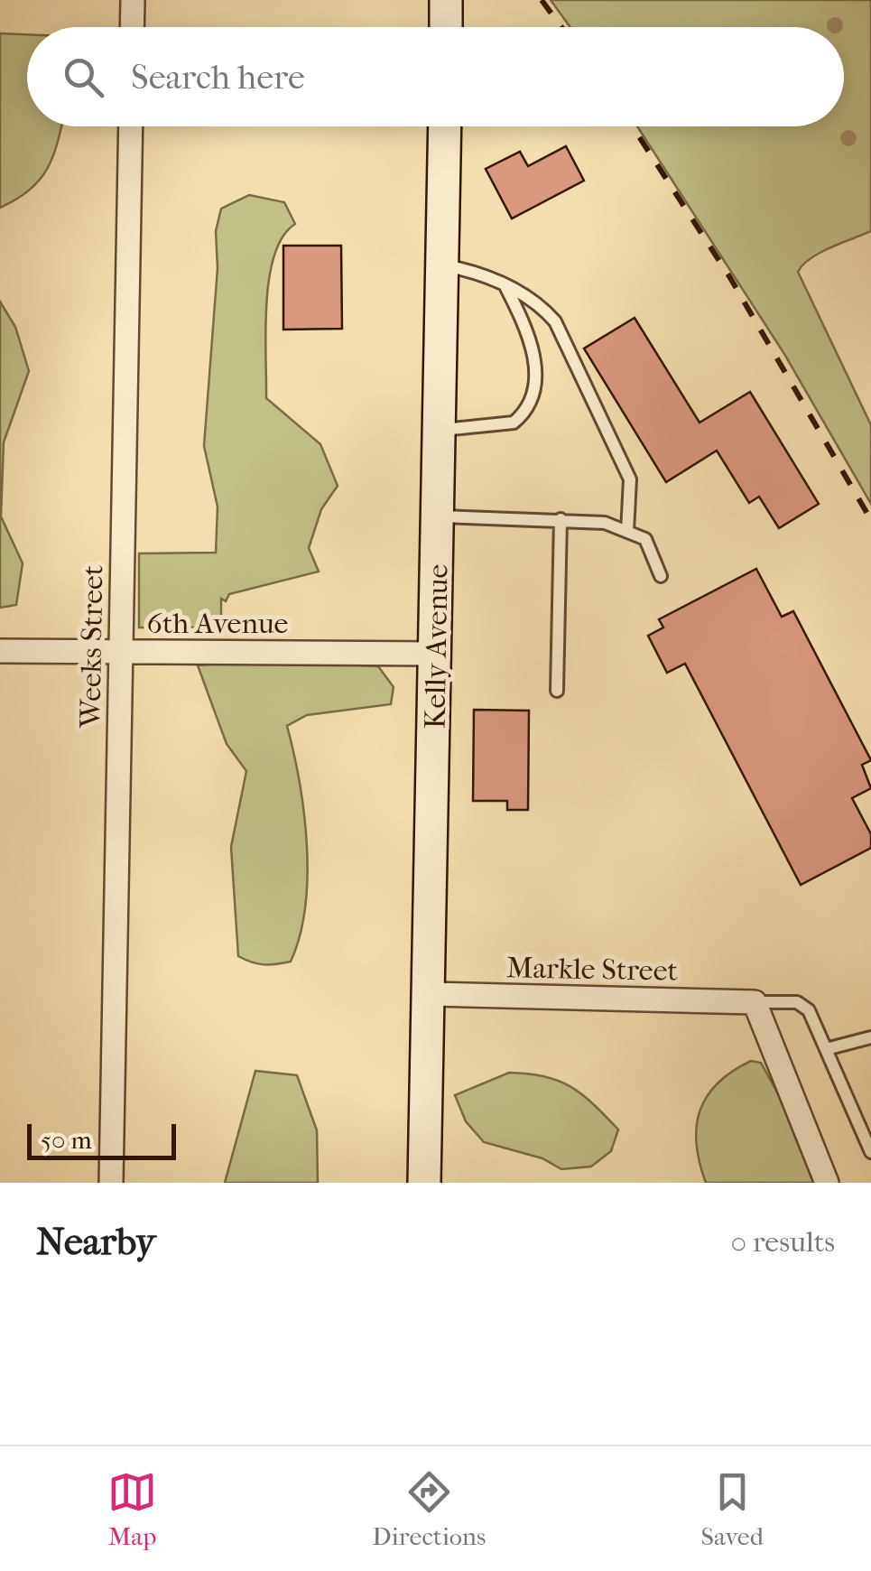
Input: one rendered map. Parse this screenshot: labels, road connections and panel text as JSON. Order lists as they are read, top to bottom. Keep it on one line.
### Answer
{"streets":{"main road":["Kelly Avenue"],"street":["6th Avenue","Weeks Street","Markle Street"]},"crossings":[["6th Avenue","Weeks Street"],["6th Avenue","Kelly Avenue"],["Kelly Avenue","Markle Street"]],"scale_bar":"50 m","page":{"search":"Search here","scale":"50 m","heading":["Nearby","0 results"],"nav":["Map","Directions","Saved"]}}
